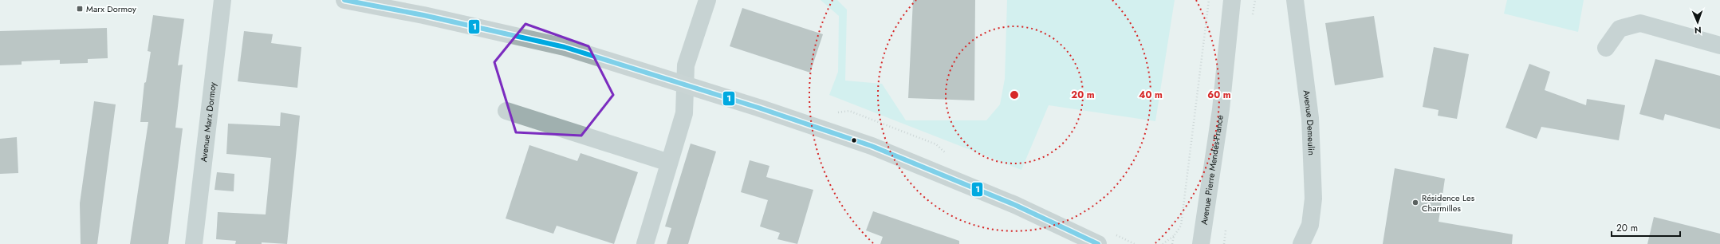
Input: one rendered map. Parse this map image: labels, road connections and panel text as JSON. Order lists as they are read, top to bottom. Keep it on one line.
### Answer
{"streets":{"street":["Avenue Marx Dormoy","Avenue Demeulin","Avenue Pierre Mendès-France"]},"places":{"transit":["Marx Dormoy"],"other":["Résidence Les Charmilles"]},"lines":["transit line 1"],"scale_bar":"20 m","north":"bottom","rings":["20 m","40 m","60 m"]}
